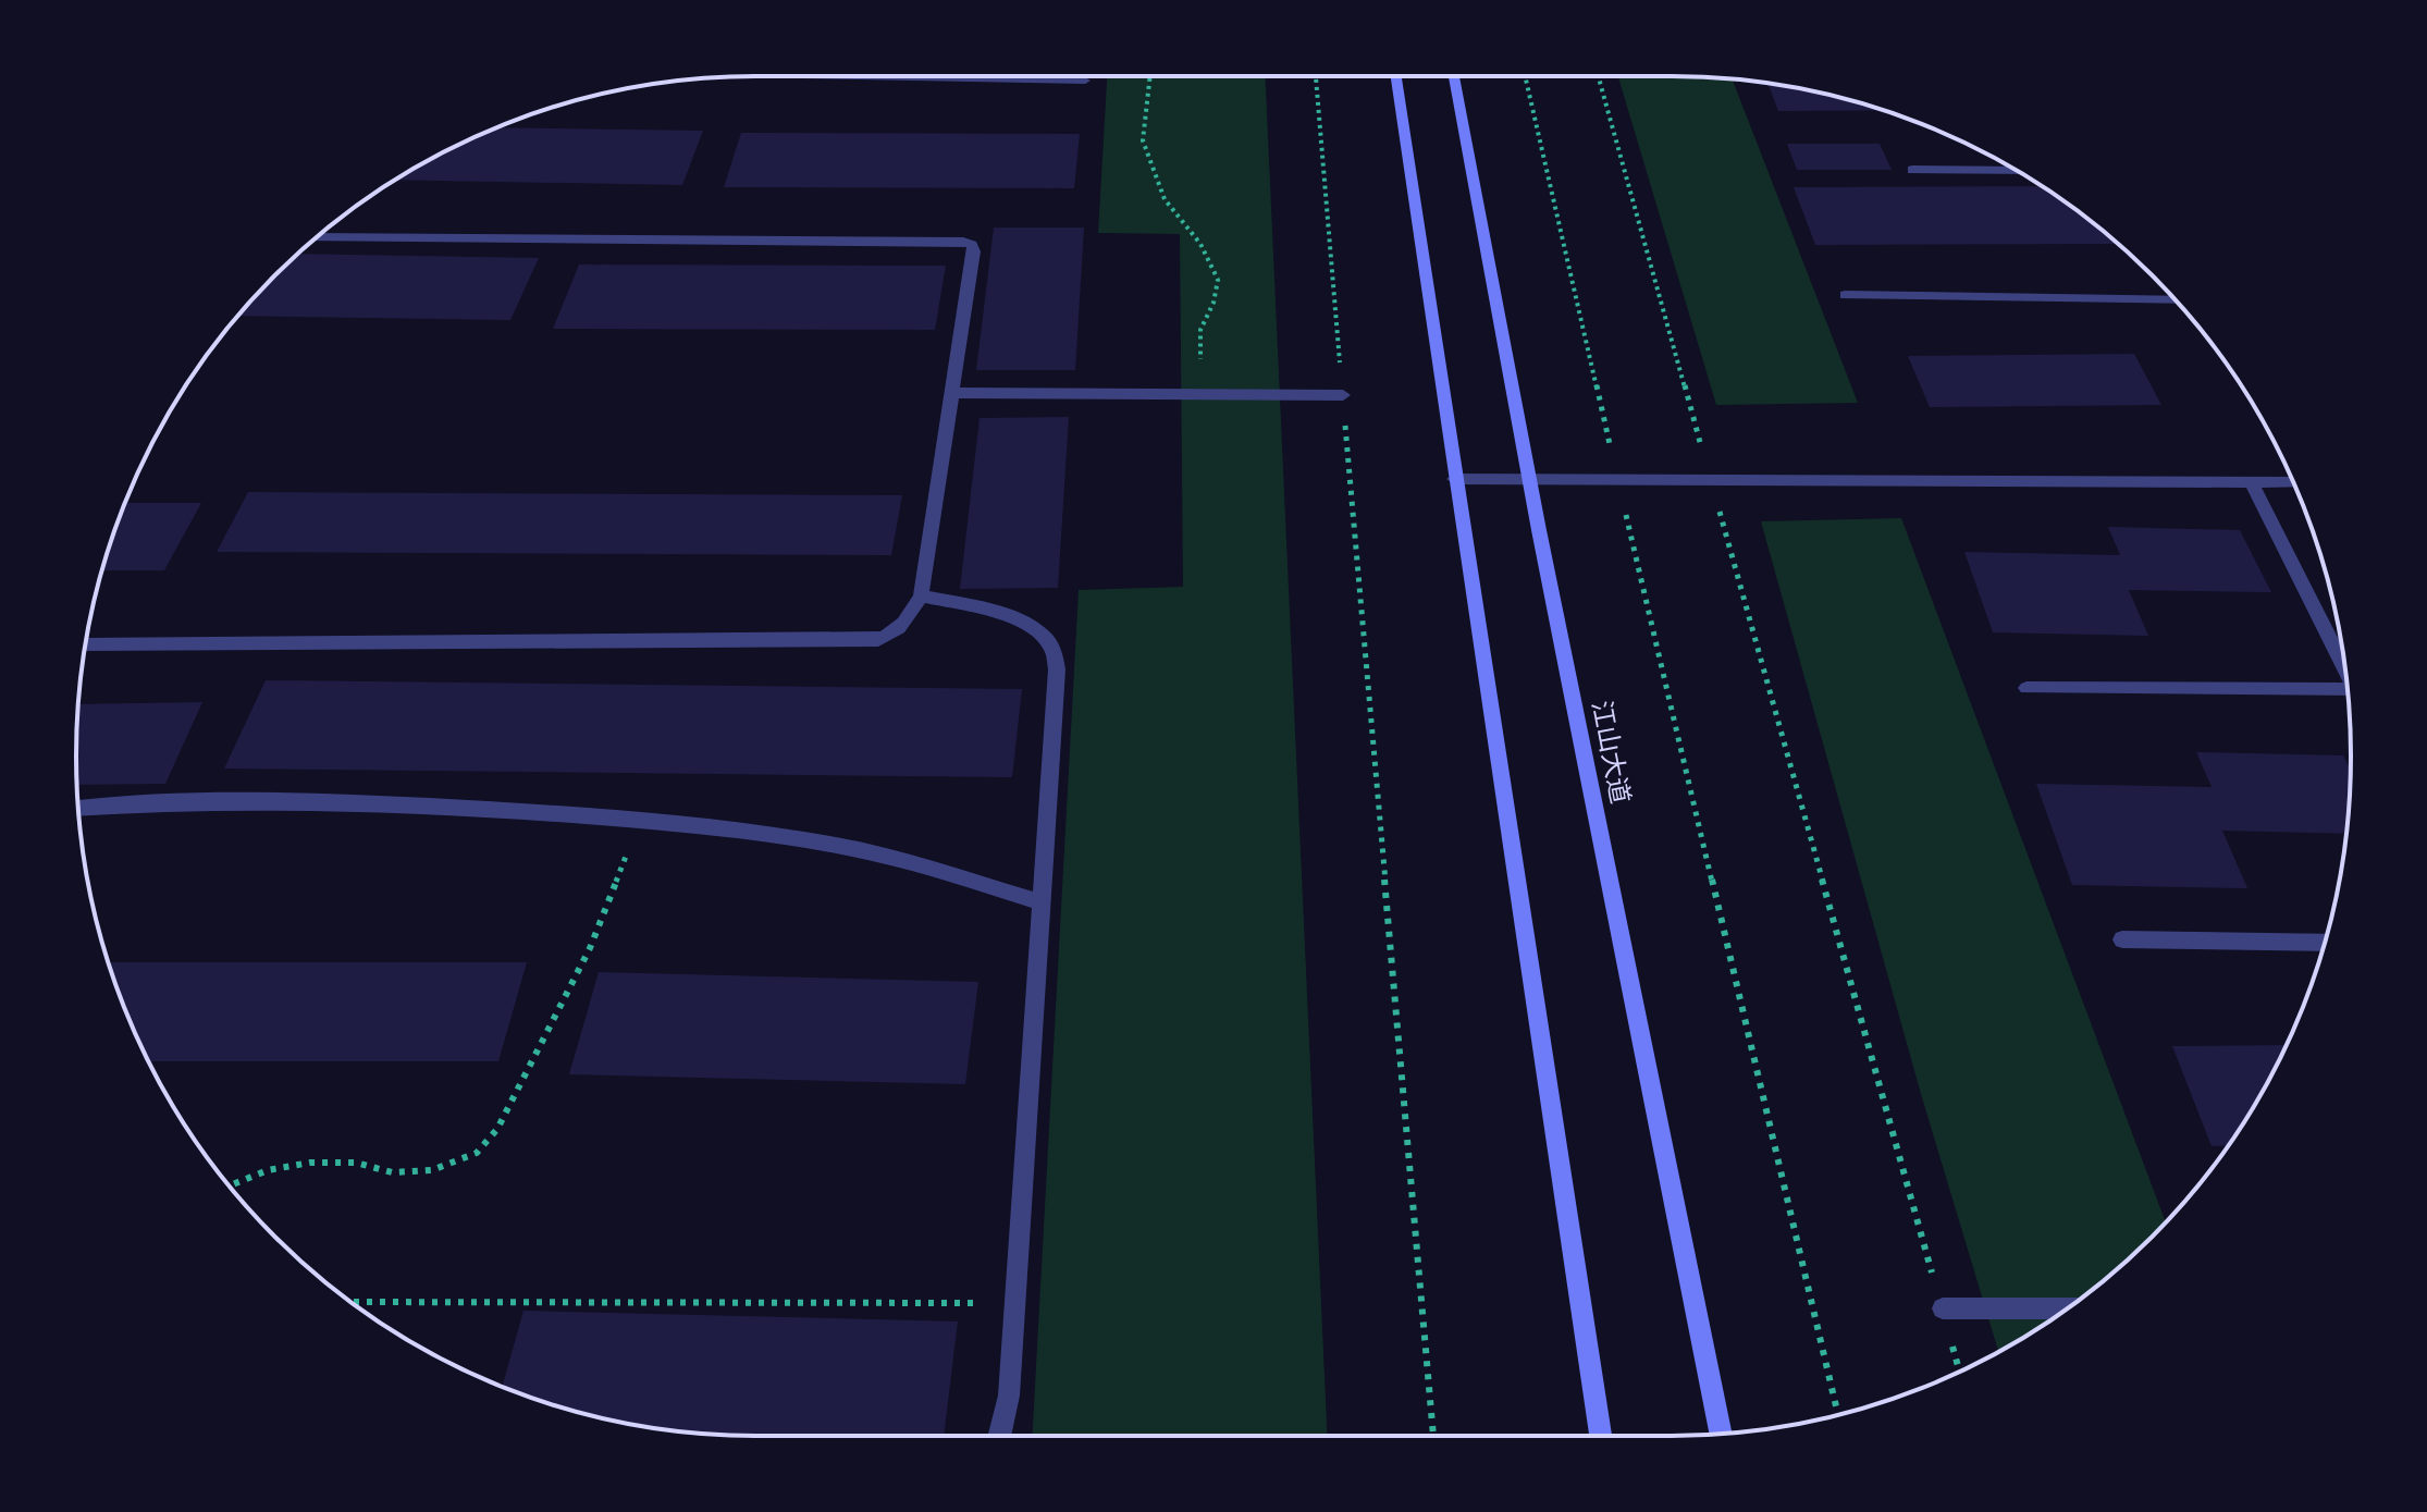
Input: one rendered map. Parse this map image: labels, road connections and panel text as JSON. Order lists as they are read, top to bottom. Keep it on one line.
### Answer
{"streets":{"main road":["江山大道"]}}
